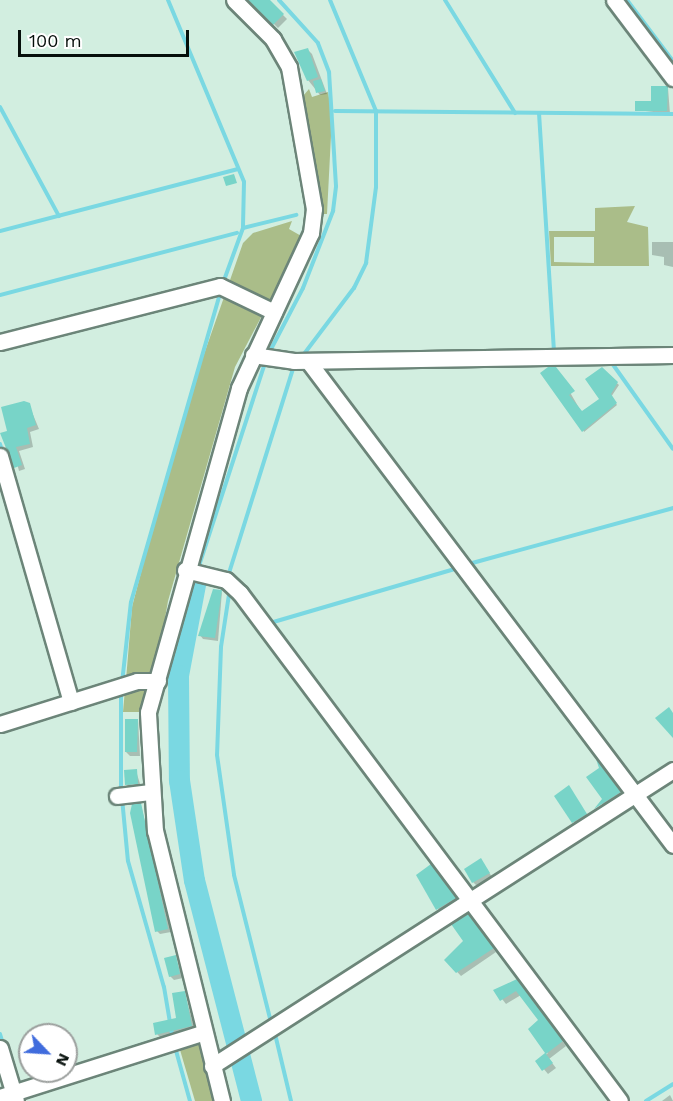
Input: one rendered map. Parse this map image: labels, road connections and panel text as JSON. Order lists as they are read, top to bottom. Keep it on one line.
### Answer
{"scale_bar":"100 m","north":"bottom right"}
